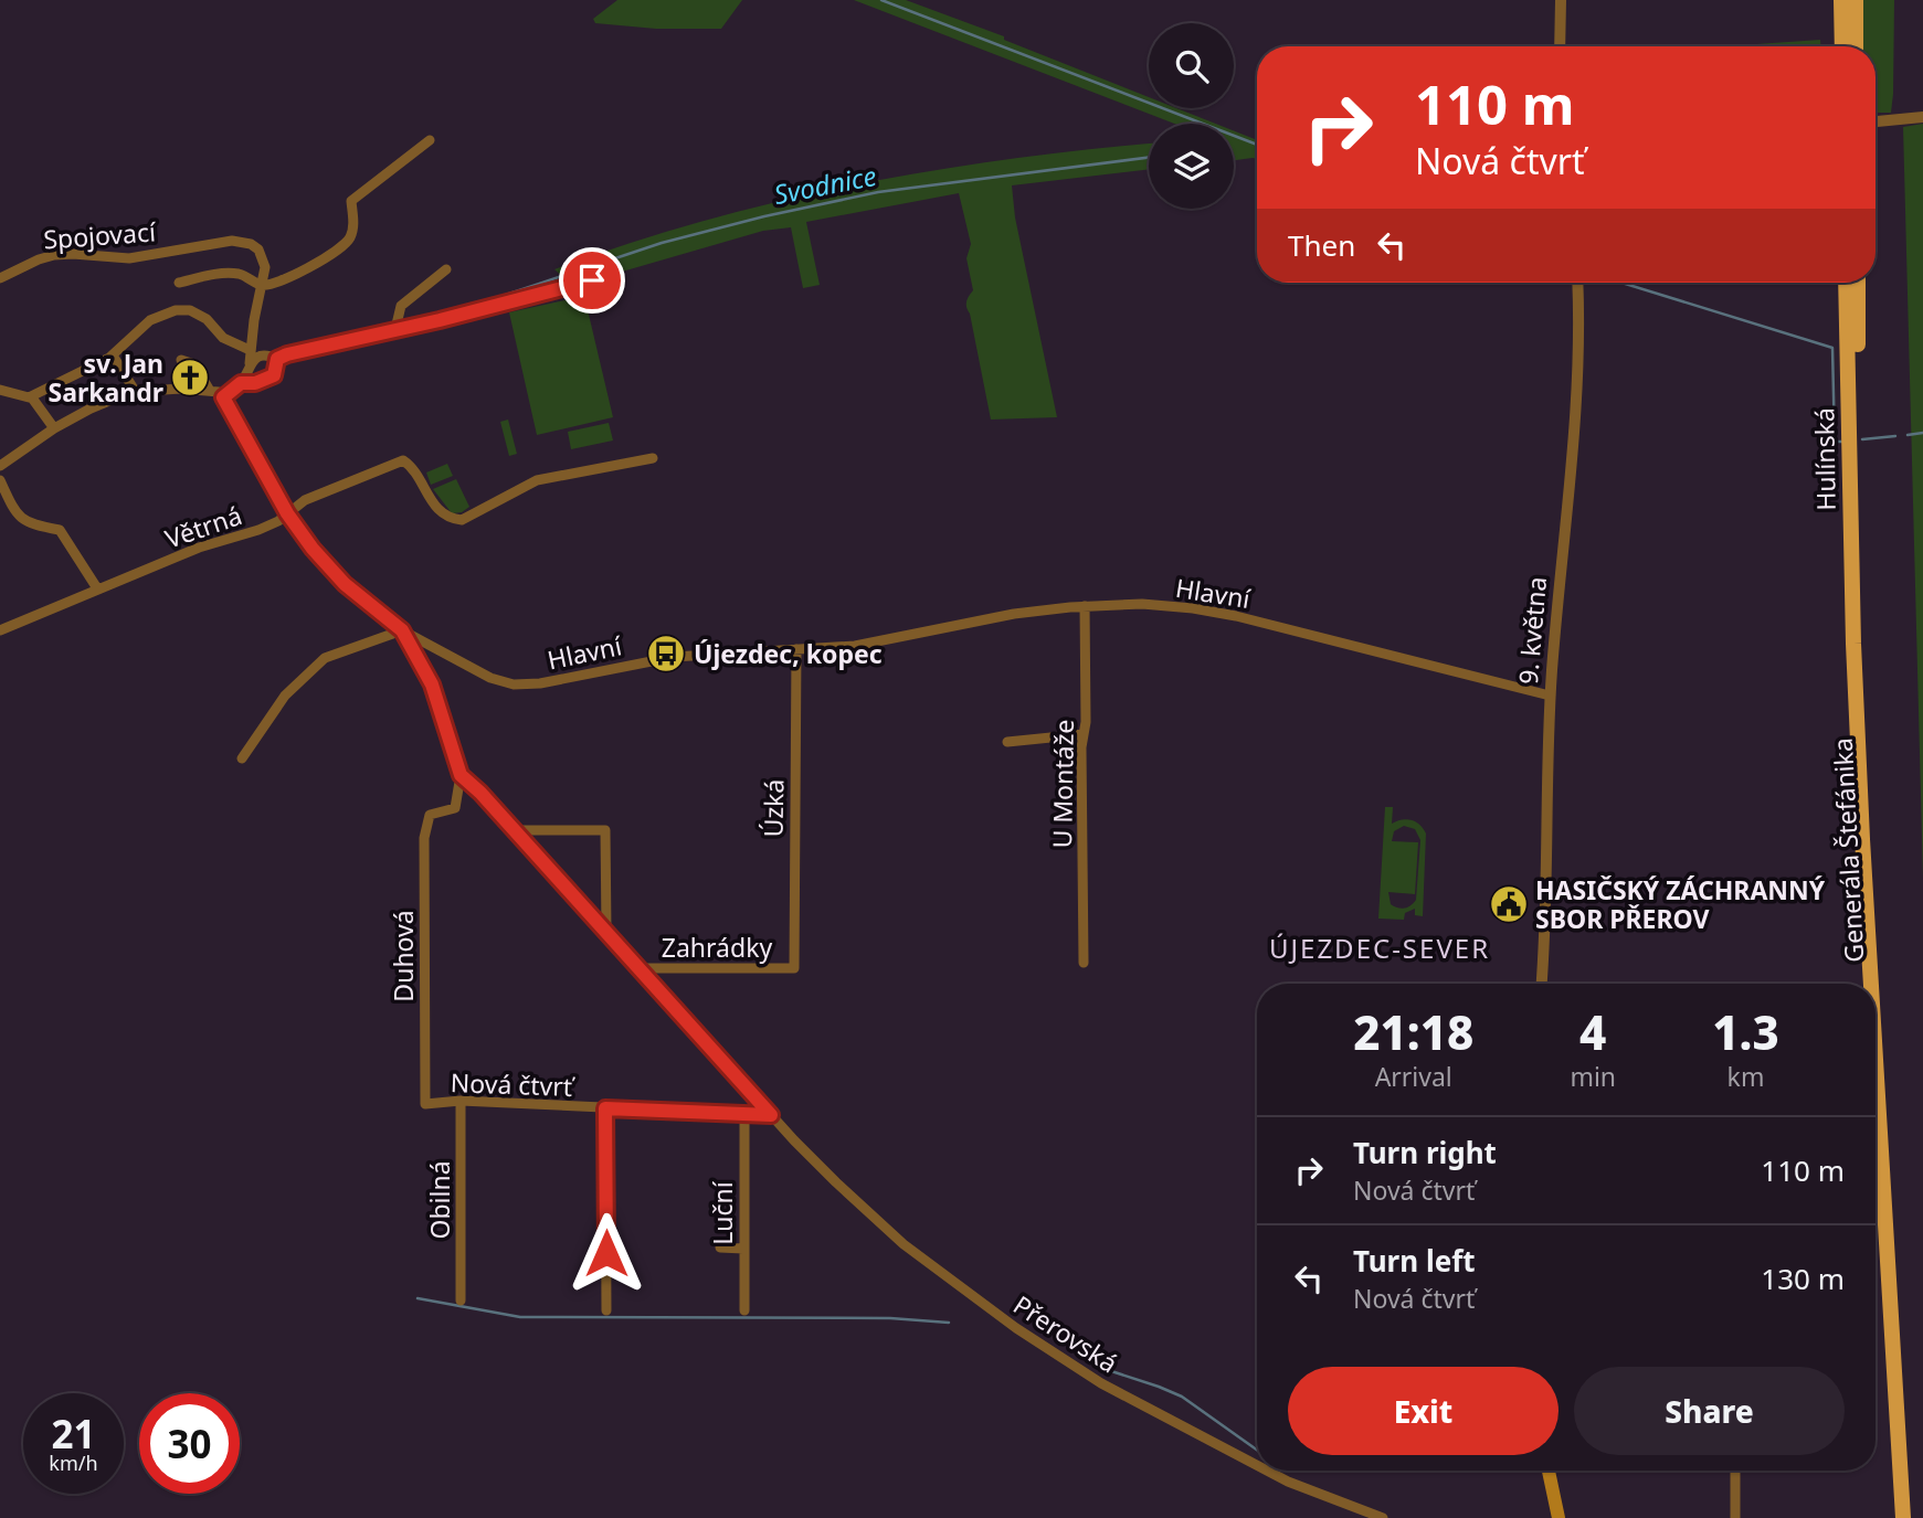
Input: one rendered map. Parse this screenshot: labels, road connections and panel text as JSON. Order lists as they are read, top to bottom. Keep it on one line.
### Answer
{"streets":{"main road":["Hulínská","Generála Štefánika"],"street":["Spojovací","Větrná","Hlavní","9. května","U Montáže","Úzká","Zahrádky","Duhová","Nová čtvrť","Obilná","Luční","Přerovská"]},"crossings":[["Hulínská","Generála Štefánika"],["Větrná","Hlavní"],["Hlavní","9. května"],["Hlavní","U Montáže"],["Hlavní","Úzká"],["Úzká","Zahrádky"],["Duhová","Nová čtvrť"],["Nová čtvrť","Obilná"],["Nová čtvrť","Luční"],["Nová čtvrť","Přerovská"]],"districts":["ÚJEZDEC-SEVER"],"water":["Svodnice"],"places":{"church":["sv. Jan Sarkandr"],"bus stop":["Újezdec, kopec"],"public building":["HASIČSKÝ ZÁCHRANNÝ SBOR PŘEROV"]},"page":{"turn":["110 m","Nová čtvrť"],"then":"Then","eta":["21:18","Arrival","4","min","1.3","km"],"list":[{"name":"Turn right","note":"Nová čtvrť","value":"110 m"},{"name":"Turn left","note":"Nová čtvrť","value":"130 m"}],"buttons":["Exit","Share"],"speed":"21 km/h","limit":"30"}}
